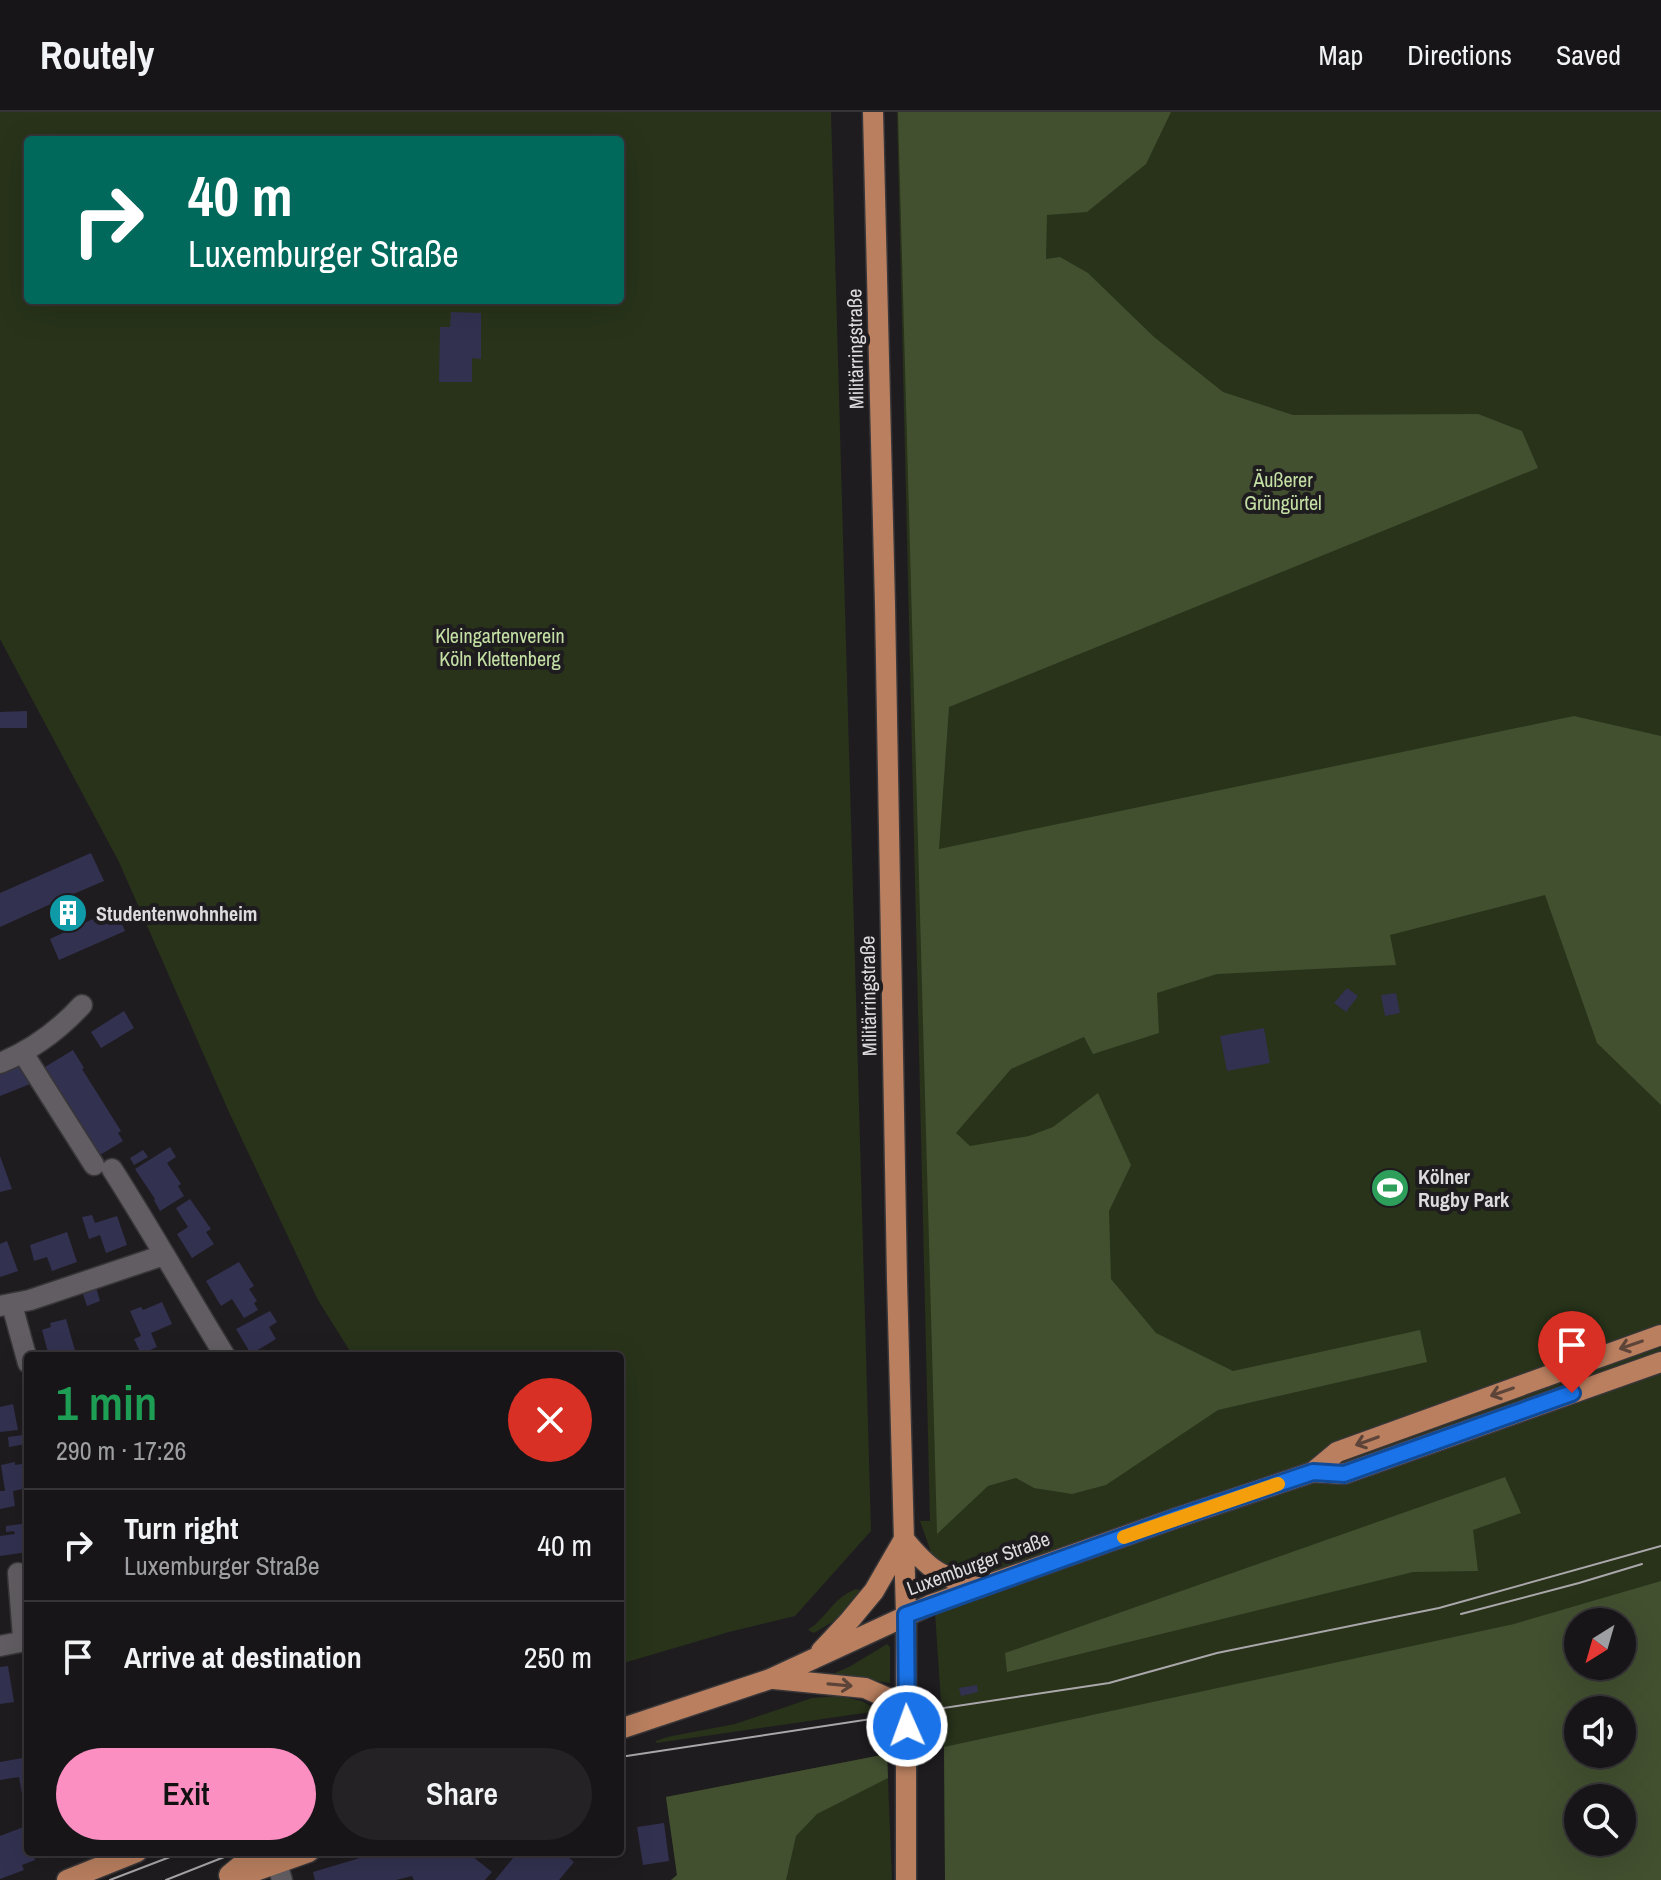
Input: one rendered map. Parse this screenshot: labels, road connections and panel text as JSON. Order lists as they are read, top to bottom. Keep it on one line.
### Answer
{"streets":{"main road":["Militärringstraße","Luxemburger Straße"]},"crossings":[["Militärringstraße","Luxemburger Straße"]],"parks":["Äußerer Grüngürtel","Kleingartenverein Köln Klettenberg"],"places":{"building":["Studentenwohnheim"],"sports":["Kölner Rugby Park"]},"north":"bottom left","page":{"header":"Routely","nav":["Map","Directions","Saved"],"turn":["40 m","Luxemburger Straße"],"heading":["1 min","290 m · 17:26"],"list":[{"name":"Turn right","note":"Luxemburger Straße","value":"40 m"},{"name":"Arrive at destination","value":"250 m"}],"buttons":["Exit","Share"]}}
